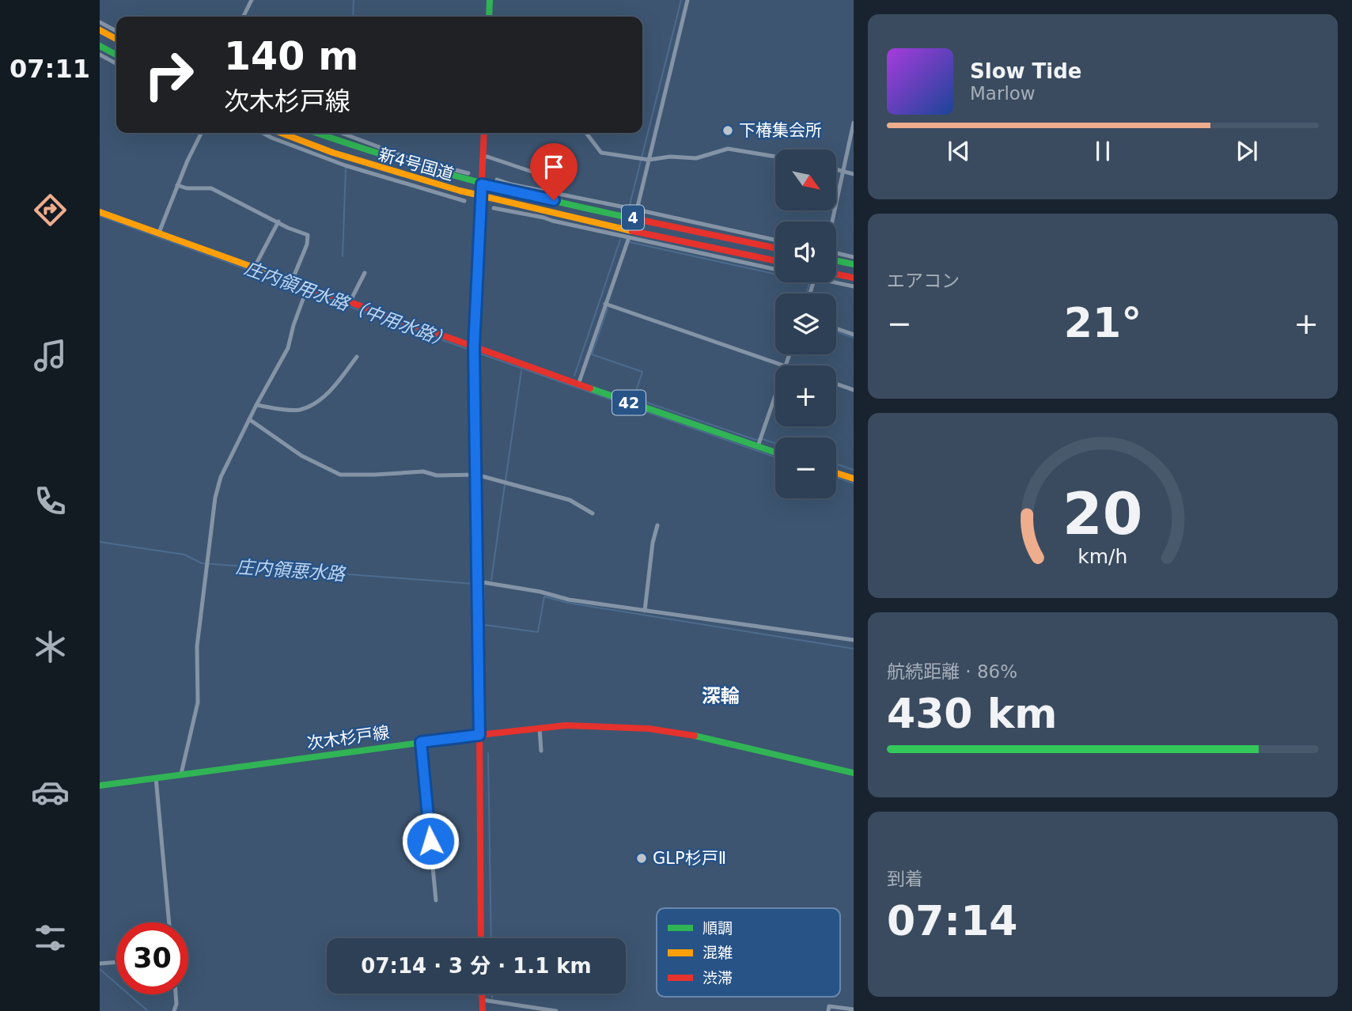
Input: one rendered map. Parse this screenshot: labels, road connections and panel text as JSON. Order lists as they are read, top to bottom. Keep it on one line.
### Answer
{"streets":{"main road":["新4号国道","4","42","次木杉戸線"]},"districts":["深輪"],"water":["庄内領用水路（中用水路）","庄内領悪水路"],"places":["下椿集会所","GLP杉戸Ⅱ"],"legend":["順調","混雑","渋滞"],"north":"bottom right","page":{"tabs":"07:11","turn":["140 m","次木杉戸線"],"song":["Slow Tide","Marlow"],"map_buttons":["+","−"],"tile":["エアコン",["航続距離 · 86%","430 km"],["到着","07:14"]],"heat":["−","21°","+"],"limit":"30","trip":"07:14 · 3 分 · 1.1 km","gauge":["20","km/h"]}}
